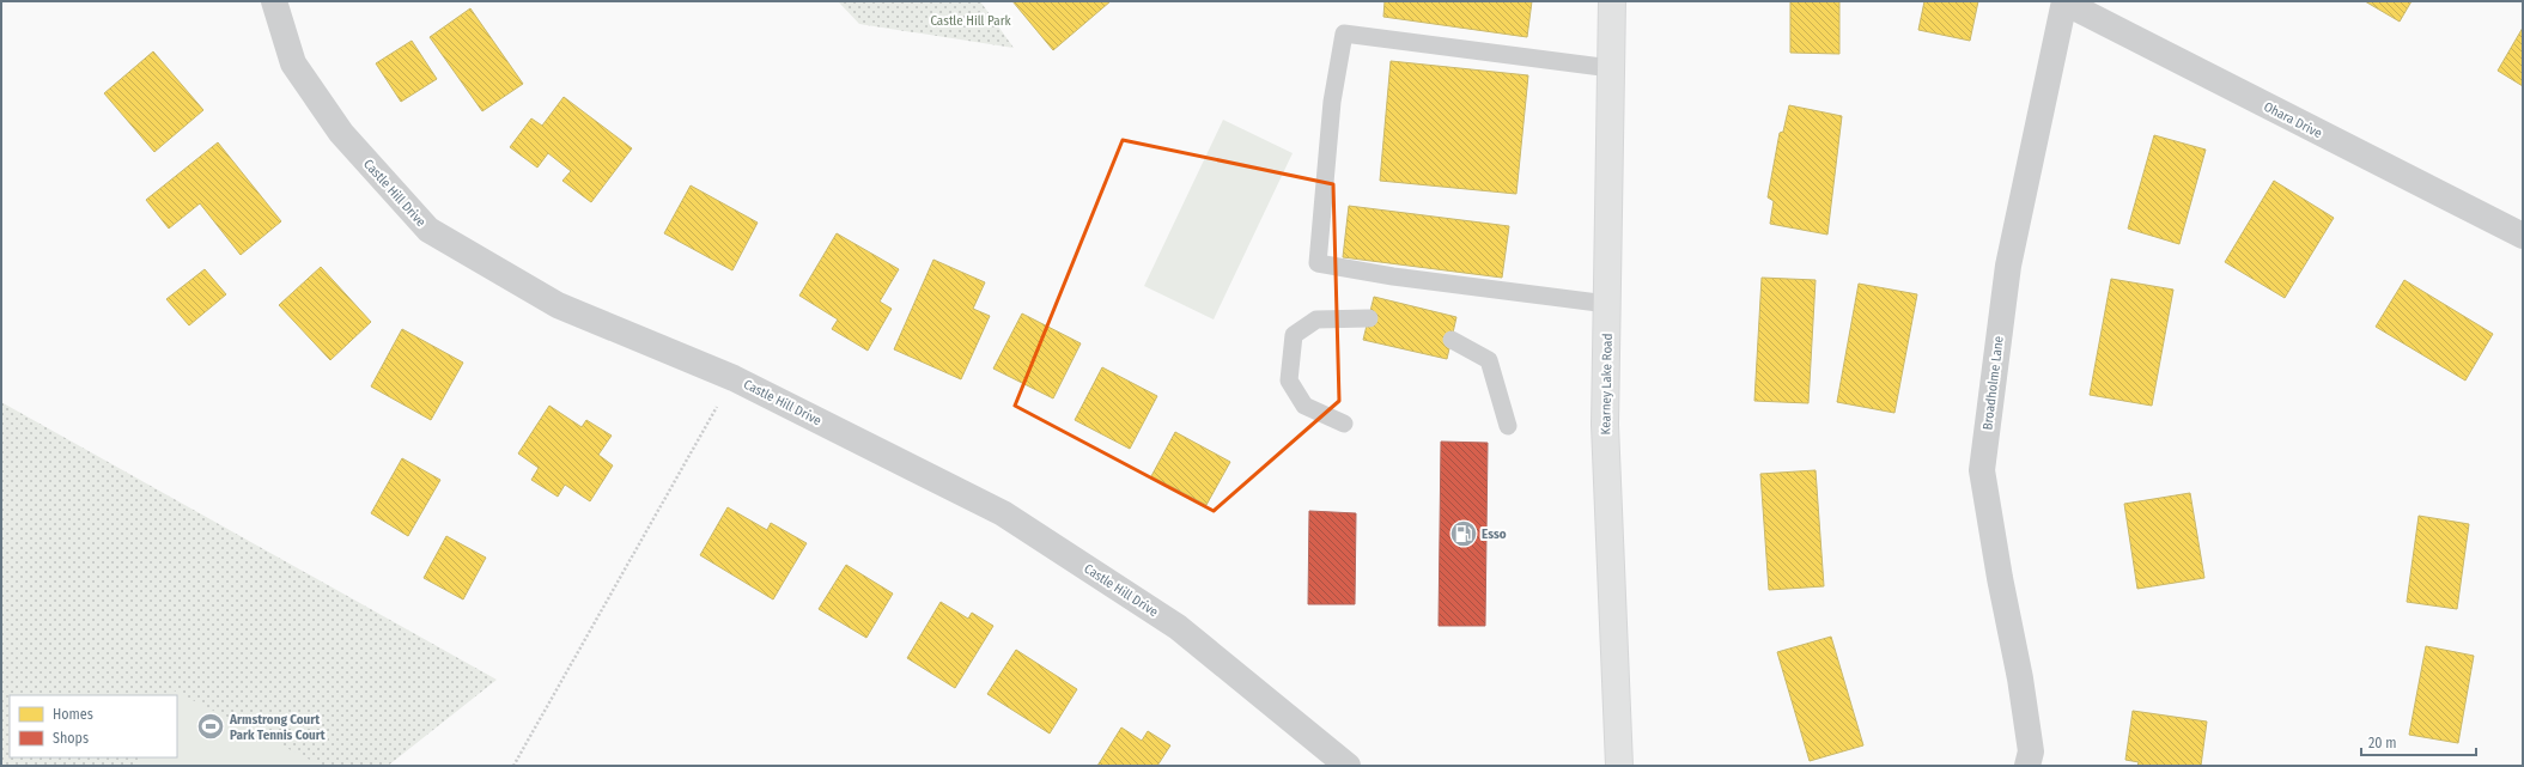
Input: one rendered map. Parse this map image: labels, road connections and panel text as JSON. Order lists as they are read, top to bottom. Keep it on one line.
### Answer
{"streets":{"main road":["Kearney Lake Road"],"street":["Ohara Drive","Castle Hill Drive","Broadholme Lane"]},"crossings":[["Ohara Drive","Broadholme Lane"]],"parks":["Castle Hill Park"],"places":{"fuel station":["Esso"],"sports":["Armstrong Court Park Tennis Court"]},"legend":["Homes","Shops"],"scale_bar":"20 m"}
